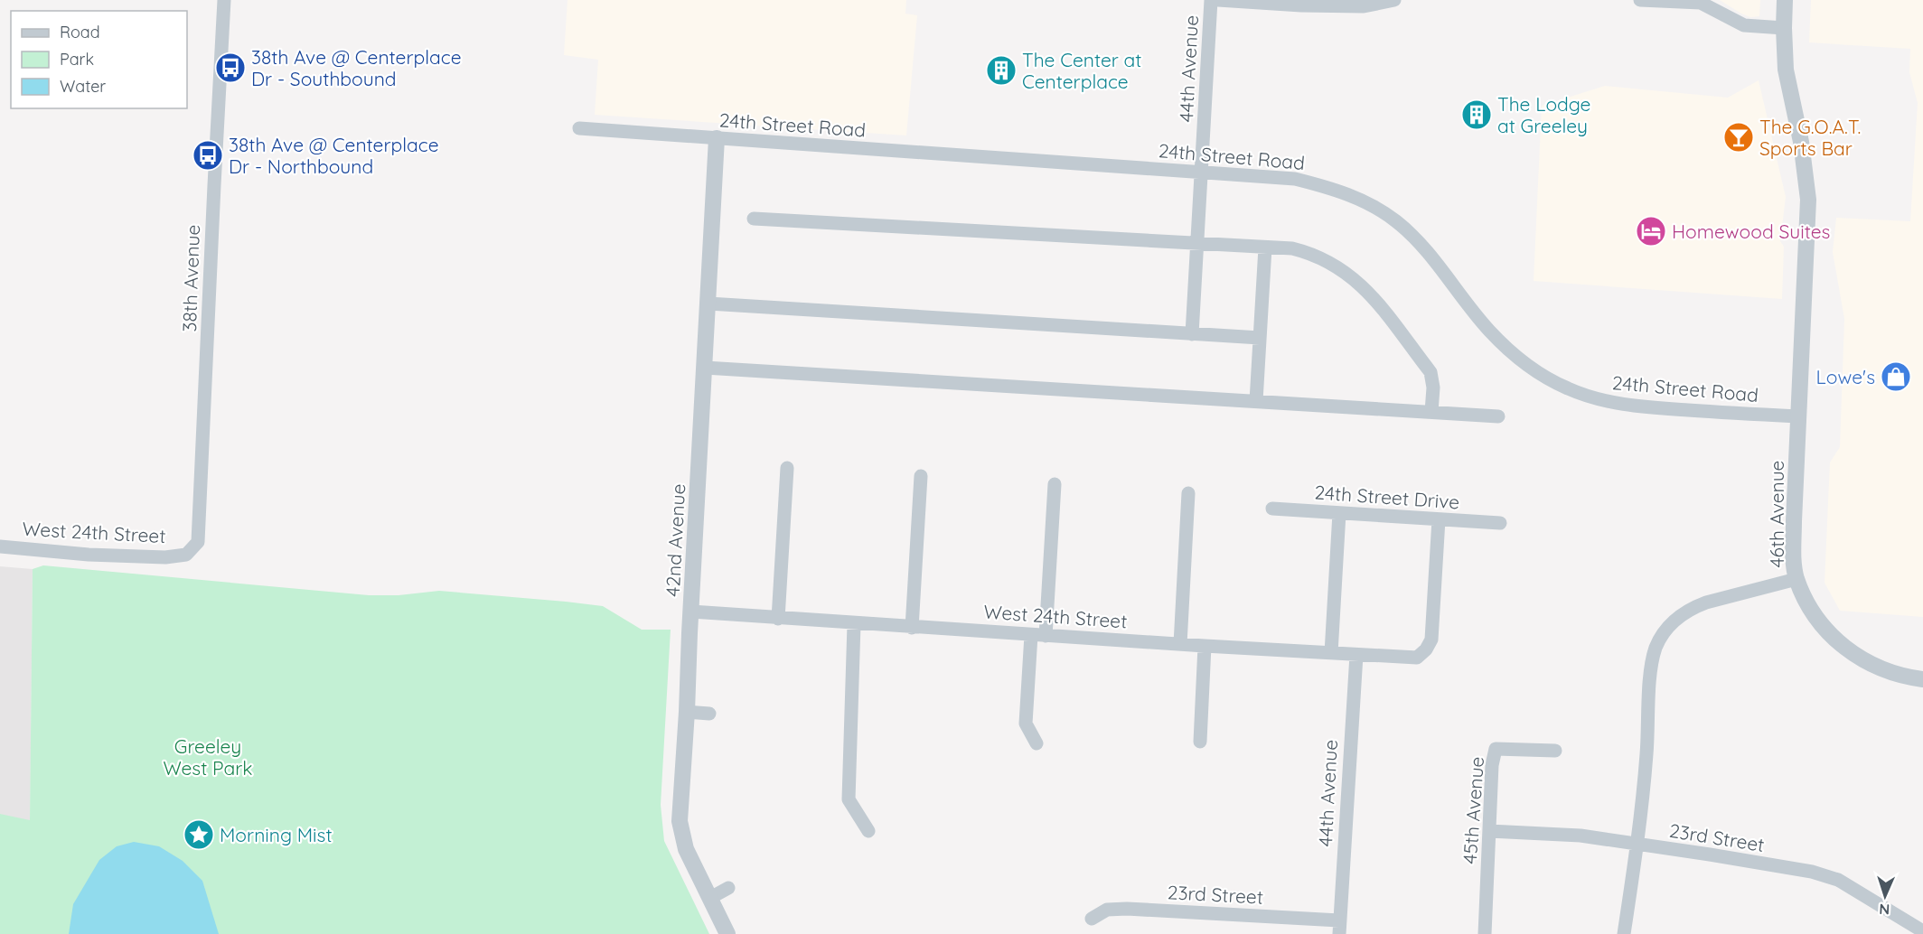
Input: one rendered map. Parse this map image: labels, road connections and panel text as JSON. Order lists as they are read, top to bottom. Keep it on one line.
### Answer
{"streets":{"street":["44th Avenue","24th Street Road","38th Avenue","24th Street Drive","46th Avenue","West 24th Street","42nd Avenue","45th Avenue","23rd Street"]},"crossings":[["44th Avenue","24th Street Road"],["44th Avenue","West 24th Street"],["44th Avenue","23rd Street"],["24th Street Road","46th Avenue"],["24th Street Road","42nd Avenue"],["38th Avenue","West 24th Street"],["24th Street Drive","West 24th Street"],["46th Avenue","23rd Street"],["West 24th Street","42nd Avenue"],["45th Avenue","23rd Street"]],"parks":["Greeley West Park"],"places":{"bus stop":["38th Ave @ Centerplace Dr - Southbound","38th Ave @ Centerplace Dr - Northbound"],"building":["The Center at Centerplace","The Lodge at Greeley"],"bar":["The G.O.A.T. Sports Bar"],"hotel":["Homewood Suites"],"shop":["Lowe's"],"place":["Morning Mist"]},"legend":["Road","Park","Water"],"north":"bottom"}
